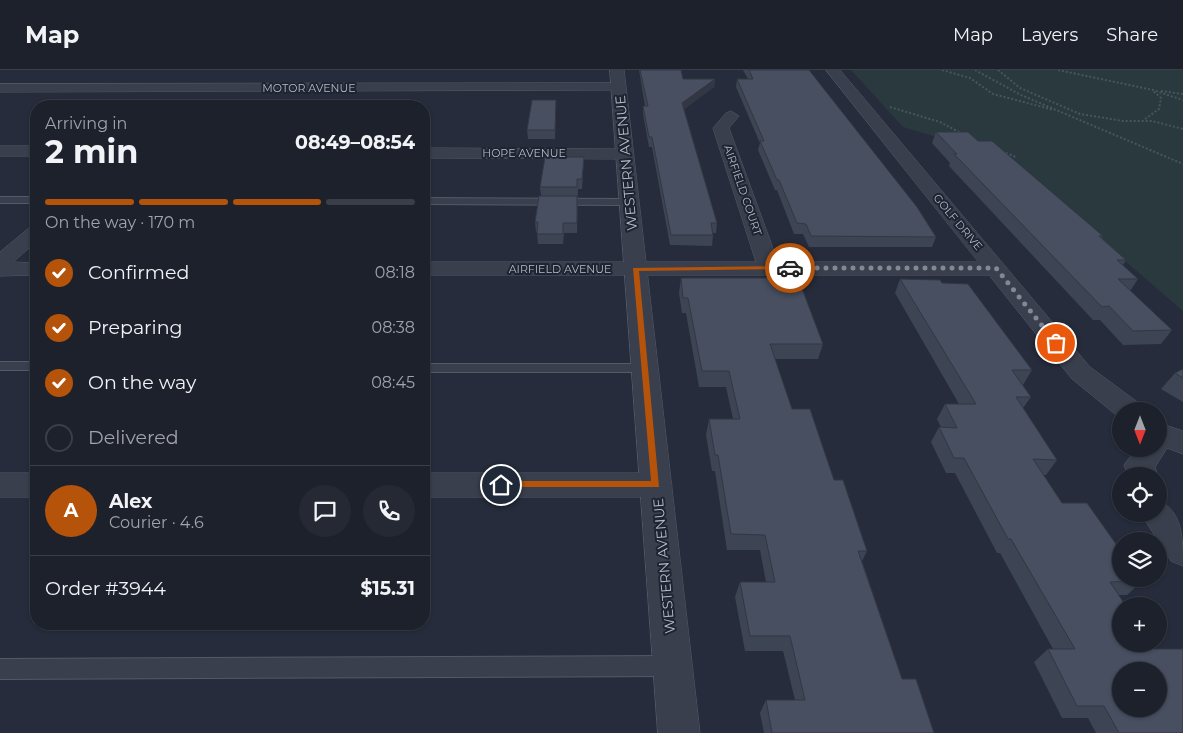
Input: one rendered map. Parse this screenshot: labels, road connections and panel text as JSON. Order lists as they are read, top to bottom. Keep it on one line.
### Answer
{"streets":{"street":["MOTOR AVENUE","HOPE AVENUE","WESTERN AVENUE","AIRFIELD COURT","GOLF DRIVE","AIRFIELD AVENUE"]},"crossings":[["MOTOR AVENUE","WESTERN AVENUE"],["HOPE AVENUE","WESTERN AVENUE"],["WESTERN AVENUE","AIRFIELD AVENUE"],["AIRFIELD COURT","AIRFIELD AVENUE"],["GOLF DRIVE","AIRFIELD AVENUE"]],"north":"bottom","page":{"header":"Map","nav":["Map","Layers","Share"],"heading":["2 min","Arriving in","08:49–08:54"],"panel":["Alex","Courier · 4.6","Order #3944","$15.31"],"bar":"On the way · 170 m","list":[["Confirmed","08:18"],["Preparing","08:38"],["On the way","08:45"],"Delivered"],"map_buttons":["+","−"],"round":"A"}}
